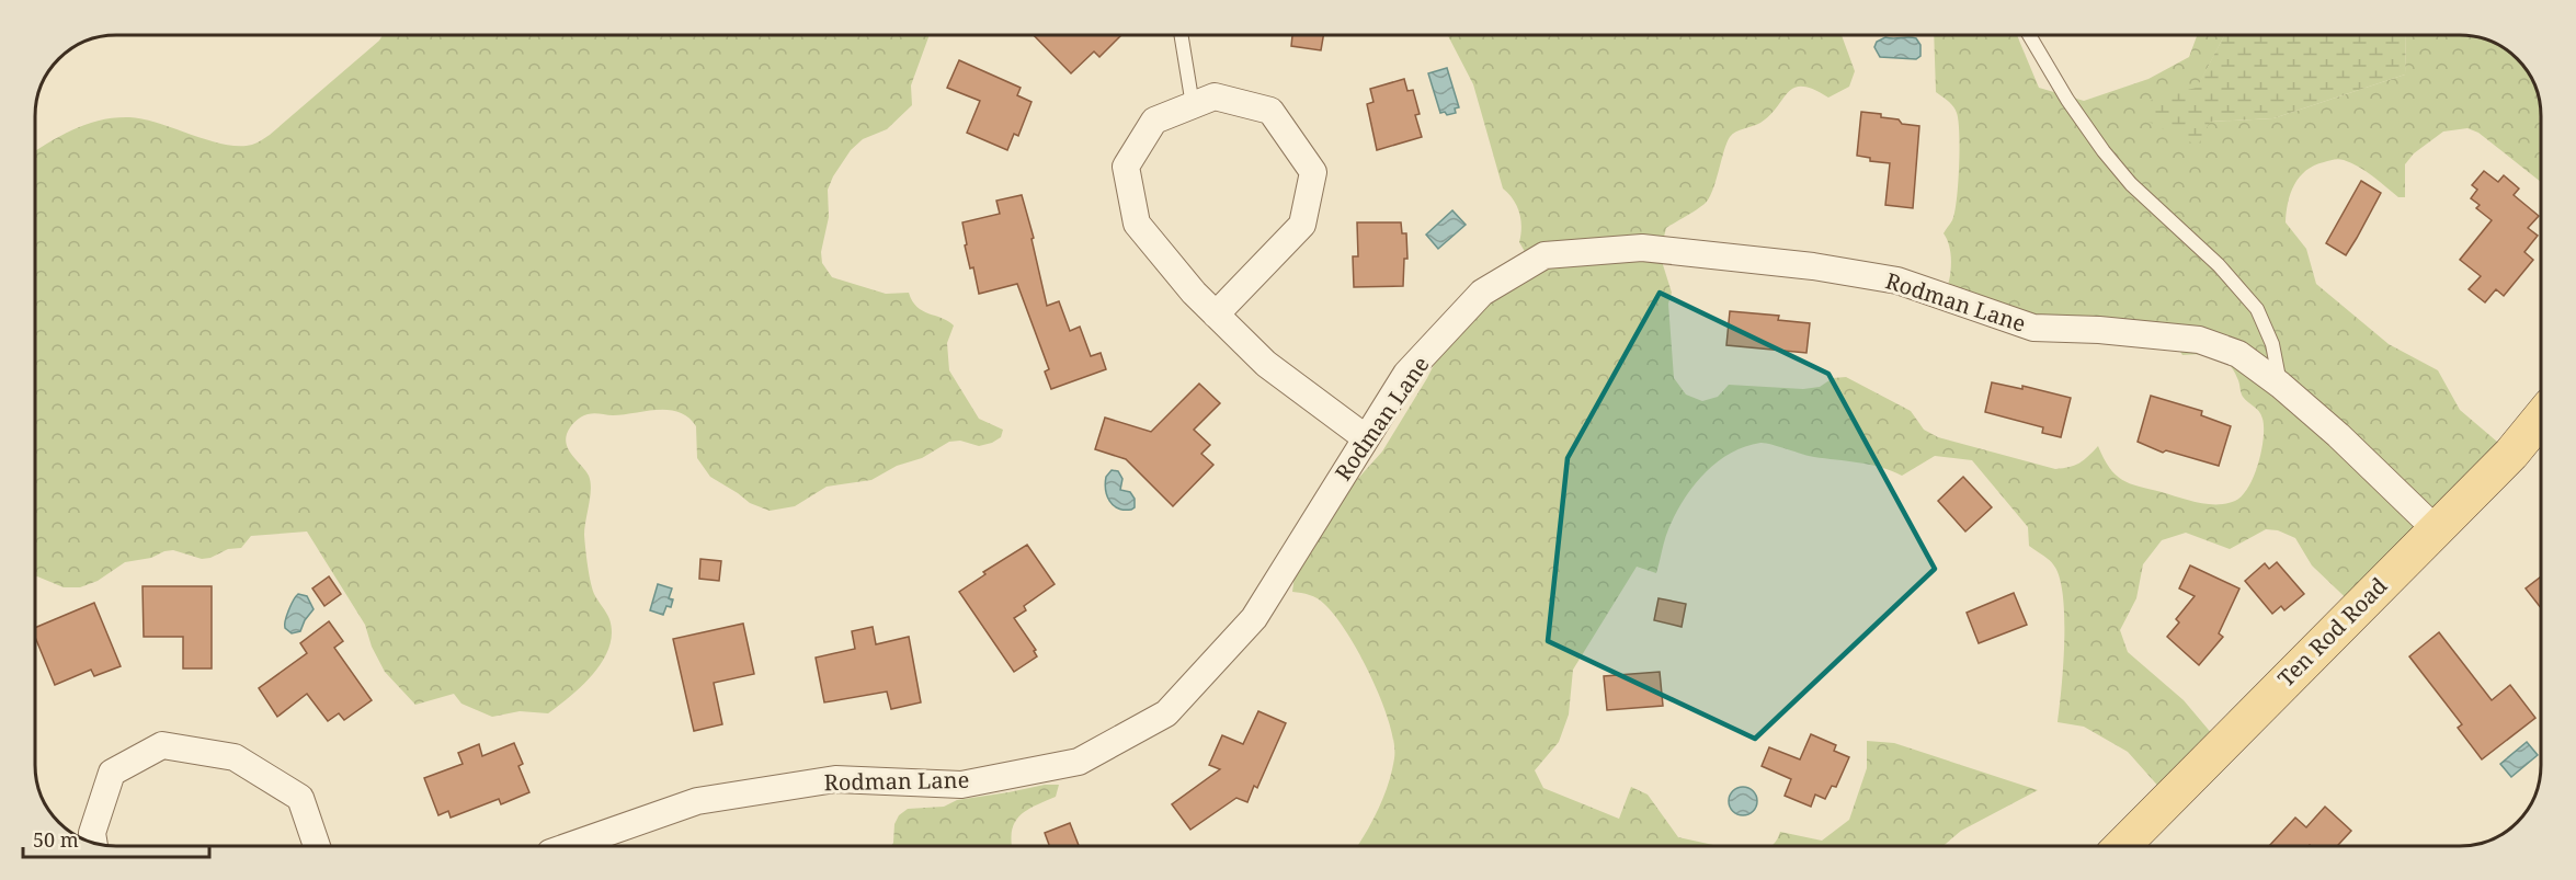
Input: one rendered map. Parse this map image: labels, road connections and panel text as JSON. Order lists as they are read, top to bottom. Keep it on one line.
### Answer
{"streets":{"main road":["Ten Rod Road"],"street":["Rodman Lane"]},"crossings":[["Rodman Lane","Ten Rod Road"]],"scale_bar":"50 m"}
